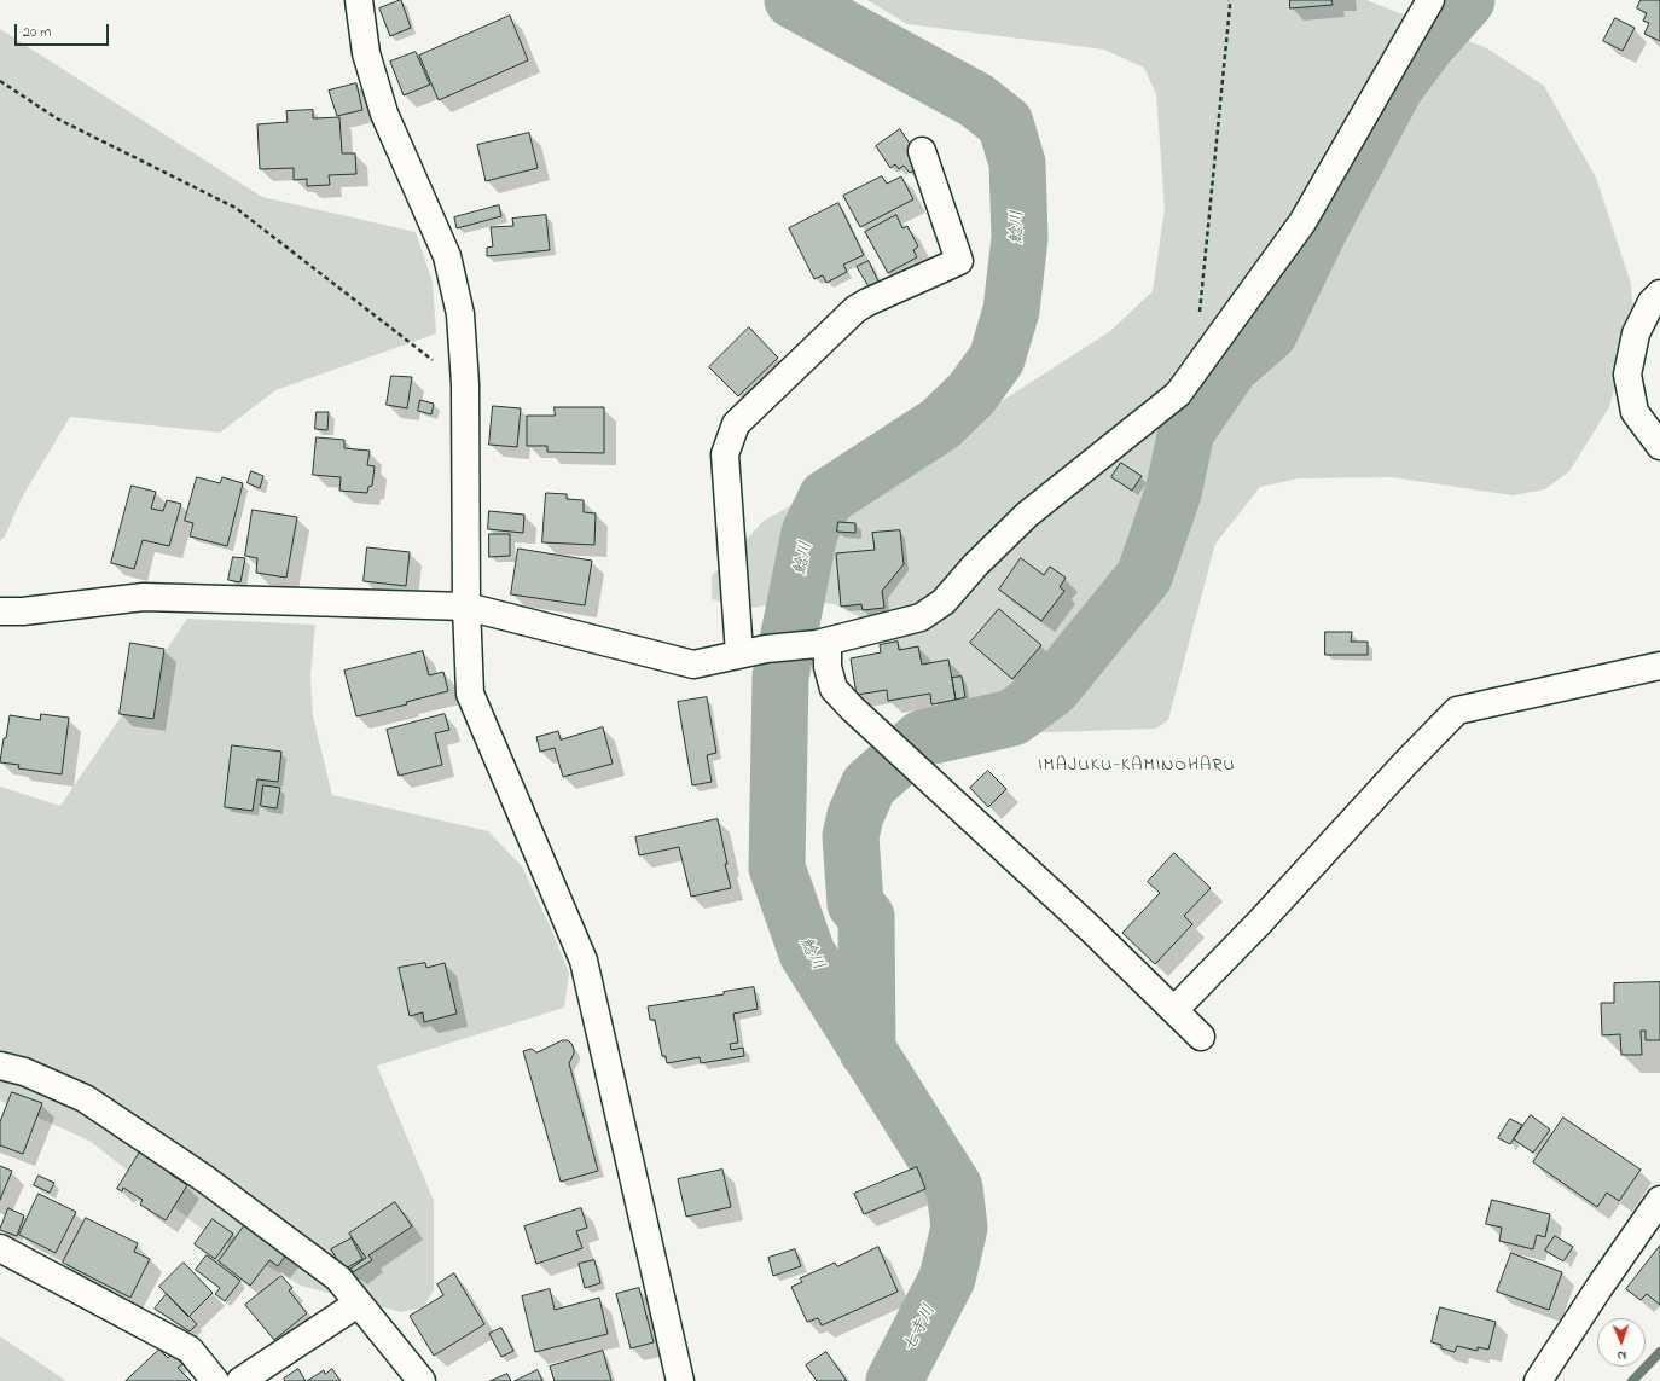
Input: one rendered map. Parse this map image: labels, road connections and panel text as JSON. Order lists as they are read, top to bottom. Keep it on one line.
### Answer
{"districts":["IMAJUKU-KAMINOHARU"],"water":["鯰川","七寺川"],"scale_bar":"20 m","north":"bottom"}
